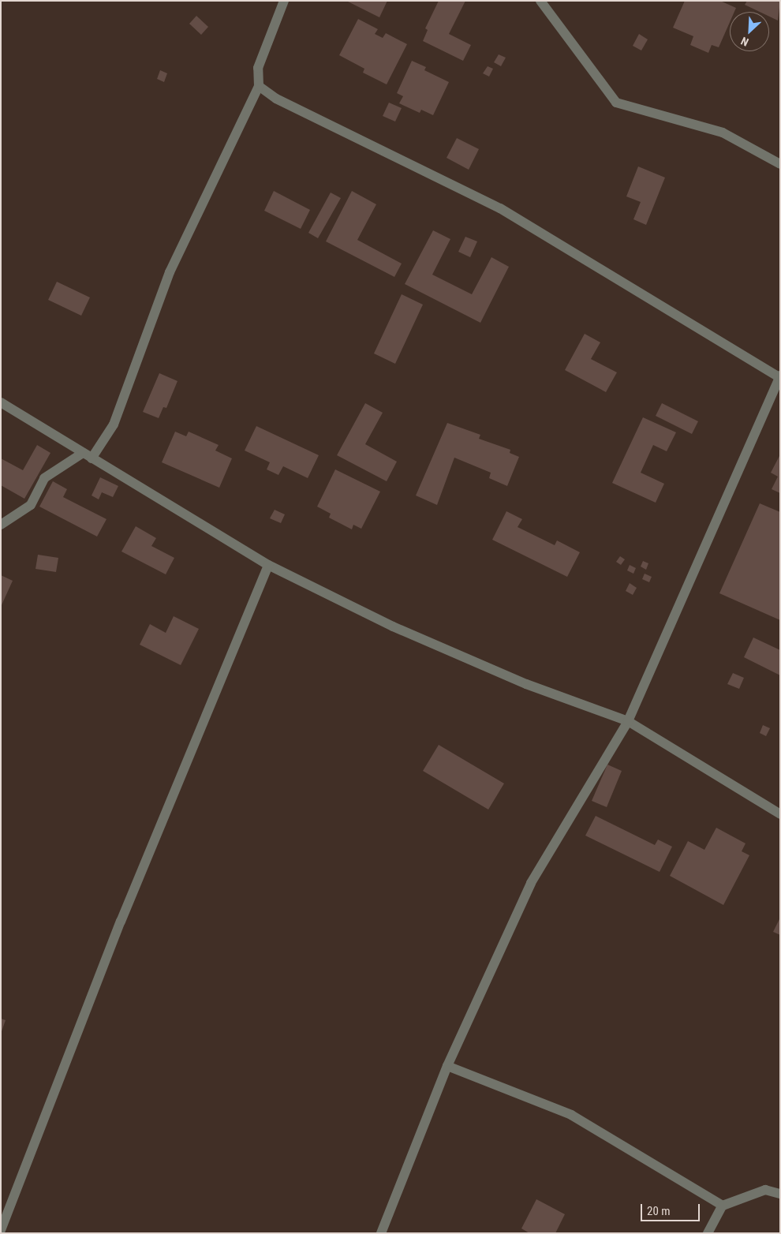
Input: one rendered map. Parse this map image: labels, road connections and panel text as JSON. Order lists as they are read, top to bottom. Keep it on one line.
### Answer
{"scale_bar":"20 m","north":"bottom left"}
